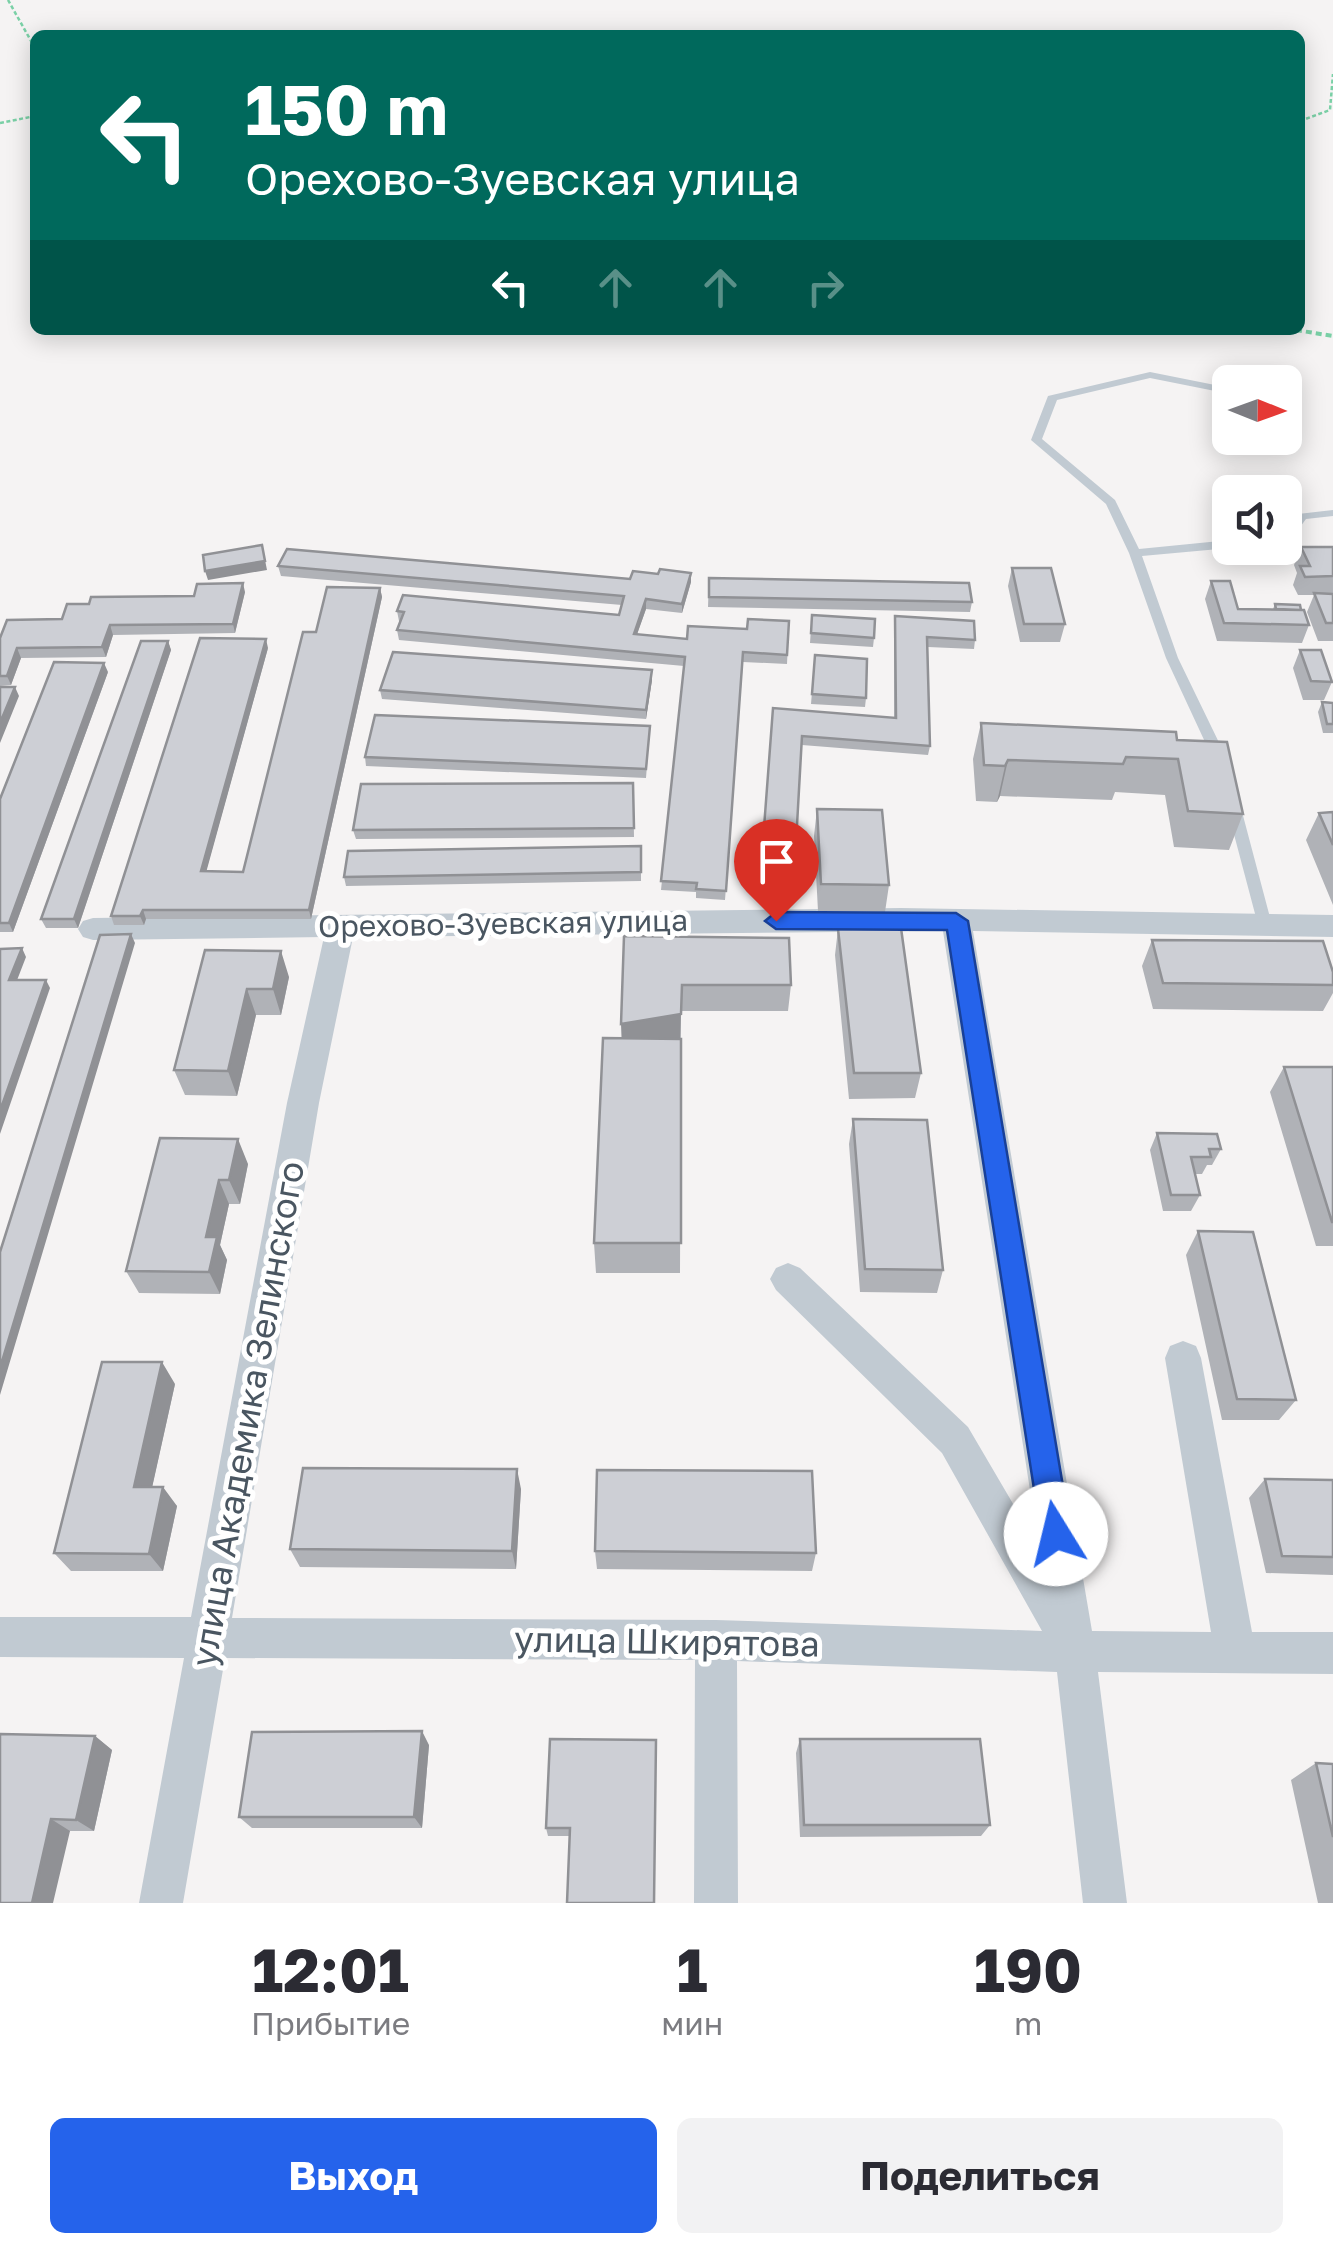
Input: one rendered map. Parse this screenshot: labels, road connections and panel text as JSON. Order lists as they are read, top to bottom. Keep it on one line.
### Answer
{"streets":{"street":["Орехово-Зуевская улица","улица Академика Зелинского","улица Шкирятова"]},"crossings":[["Орехово-Зуевская улица","улица Академика Зелинского"],["улица Академика Зелинского","улица Шкирятова"]],"north":"right","page":{"turn":["150 m","Орехово-Зуевская улица"],"eta":["12:01","Прибытие","1","мин","190","m"],"buttons":["Выход","Поделиться"]}}
